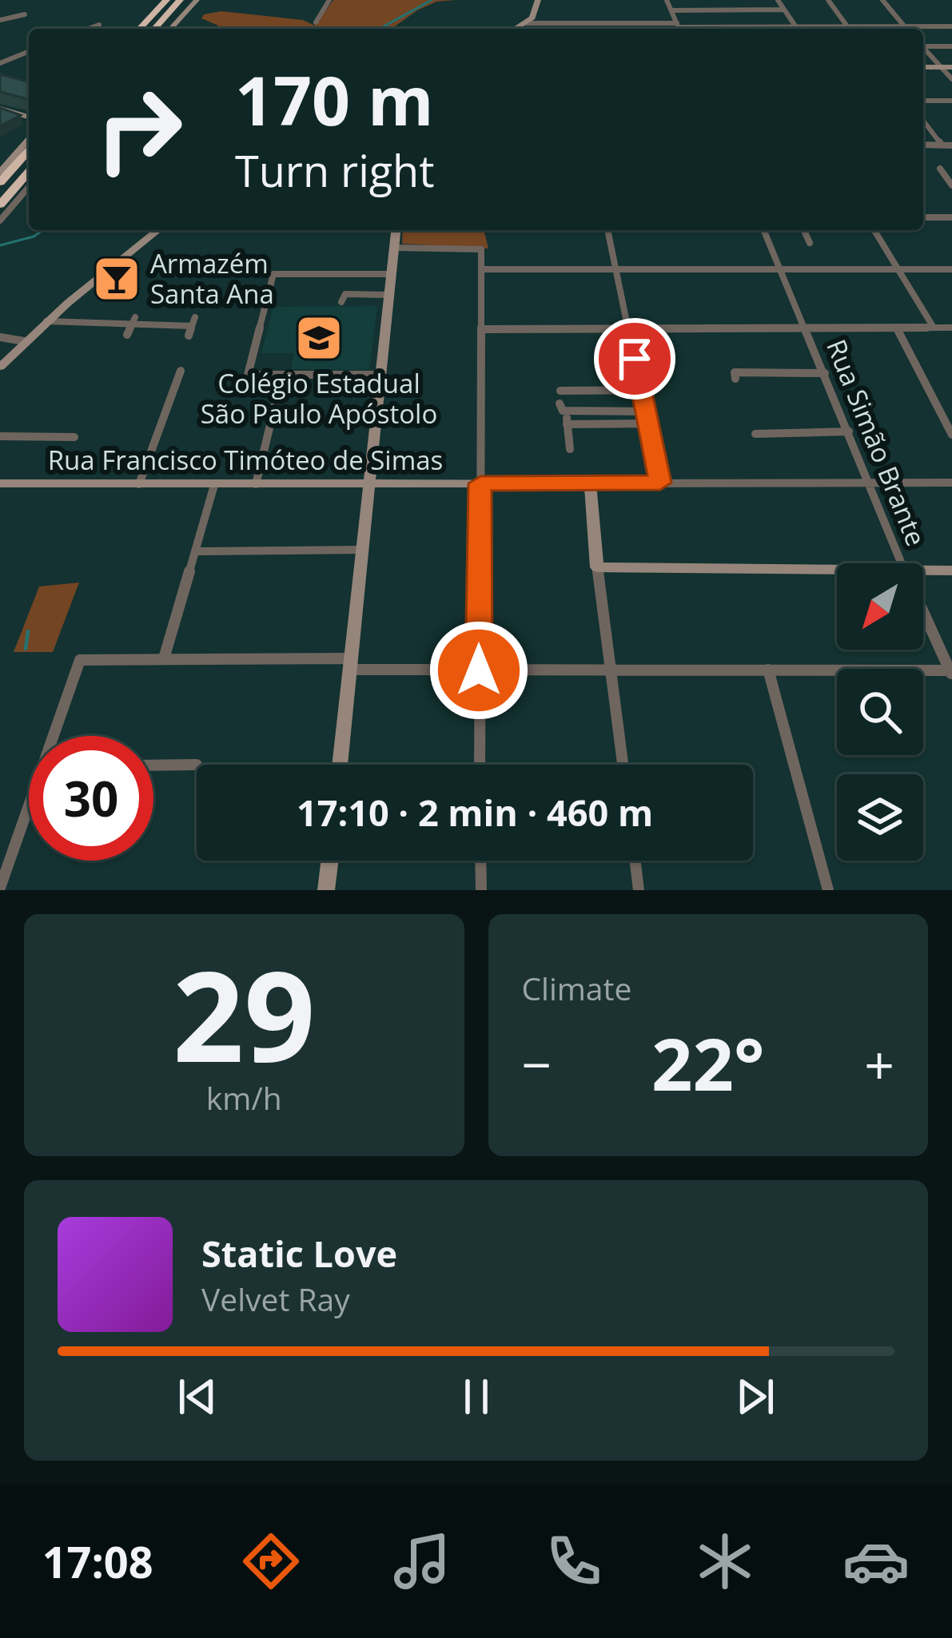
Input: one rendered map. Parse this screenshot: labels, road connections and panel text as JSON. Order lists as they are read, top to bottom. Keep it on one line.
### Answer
{"streets":{"street":["Rua Simão Brante","Rua Francisco Timóteo de Simas"]},"crossings":[["Rua Simão Brante","Rua Francisco Timóteo de Simas"]],"places":{"bar":["Armazém Santa Ana"],"school or university":["Colégio Estadual São Paulo Apóstolo"]},"north":"bottom left","page":{"turn":["170 m","Turn right"],"limit":"30","trip":"17:10 · 2 min · 460 m","tile":[["29","km/h"],"Climate"],"heat":["−","22°","+"],"song":["Static Love","Velvet Ray"],"tabs":"17:08"}}
